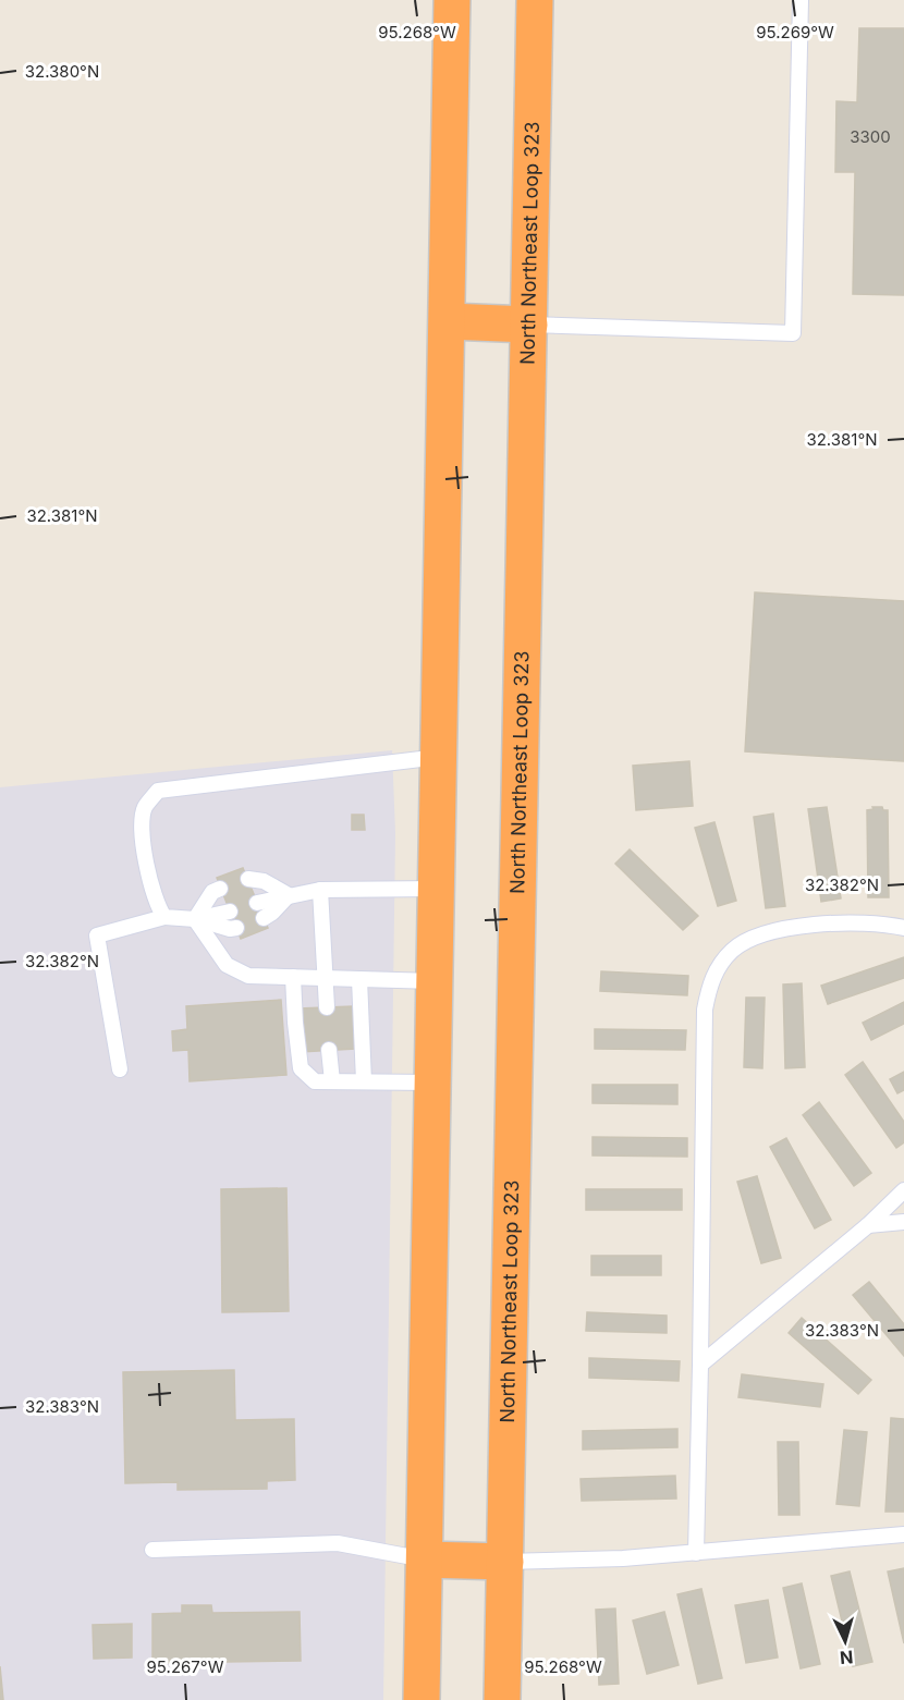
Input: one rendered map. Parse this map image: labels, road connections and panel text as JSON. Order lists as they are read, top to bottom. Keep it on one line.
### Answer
{"streets":{"highway":["North Northeast Loop 323"]},"house_numbers":["3300"],"north":"bottom","coordinates":["95.269°W","95.268°W","32.380°N","32.381°N","32.382°N","32.383°N","95.267°W"]}
